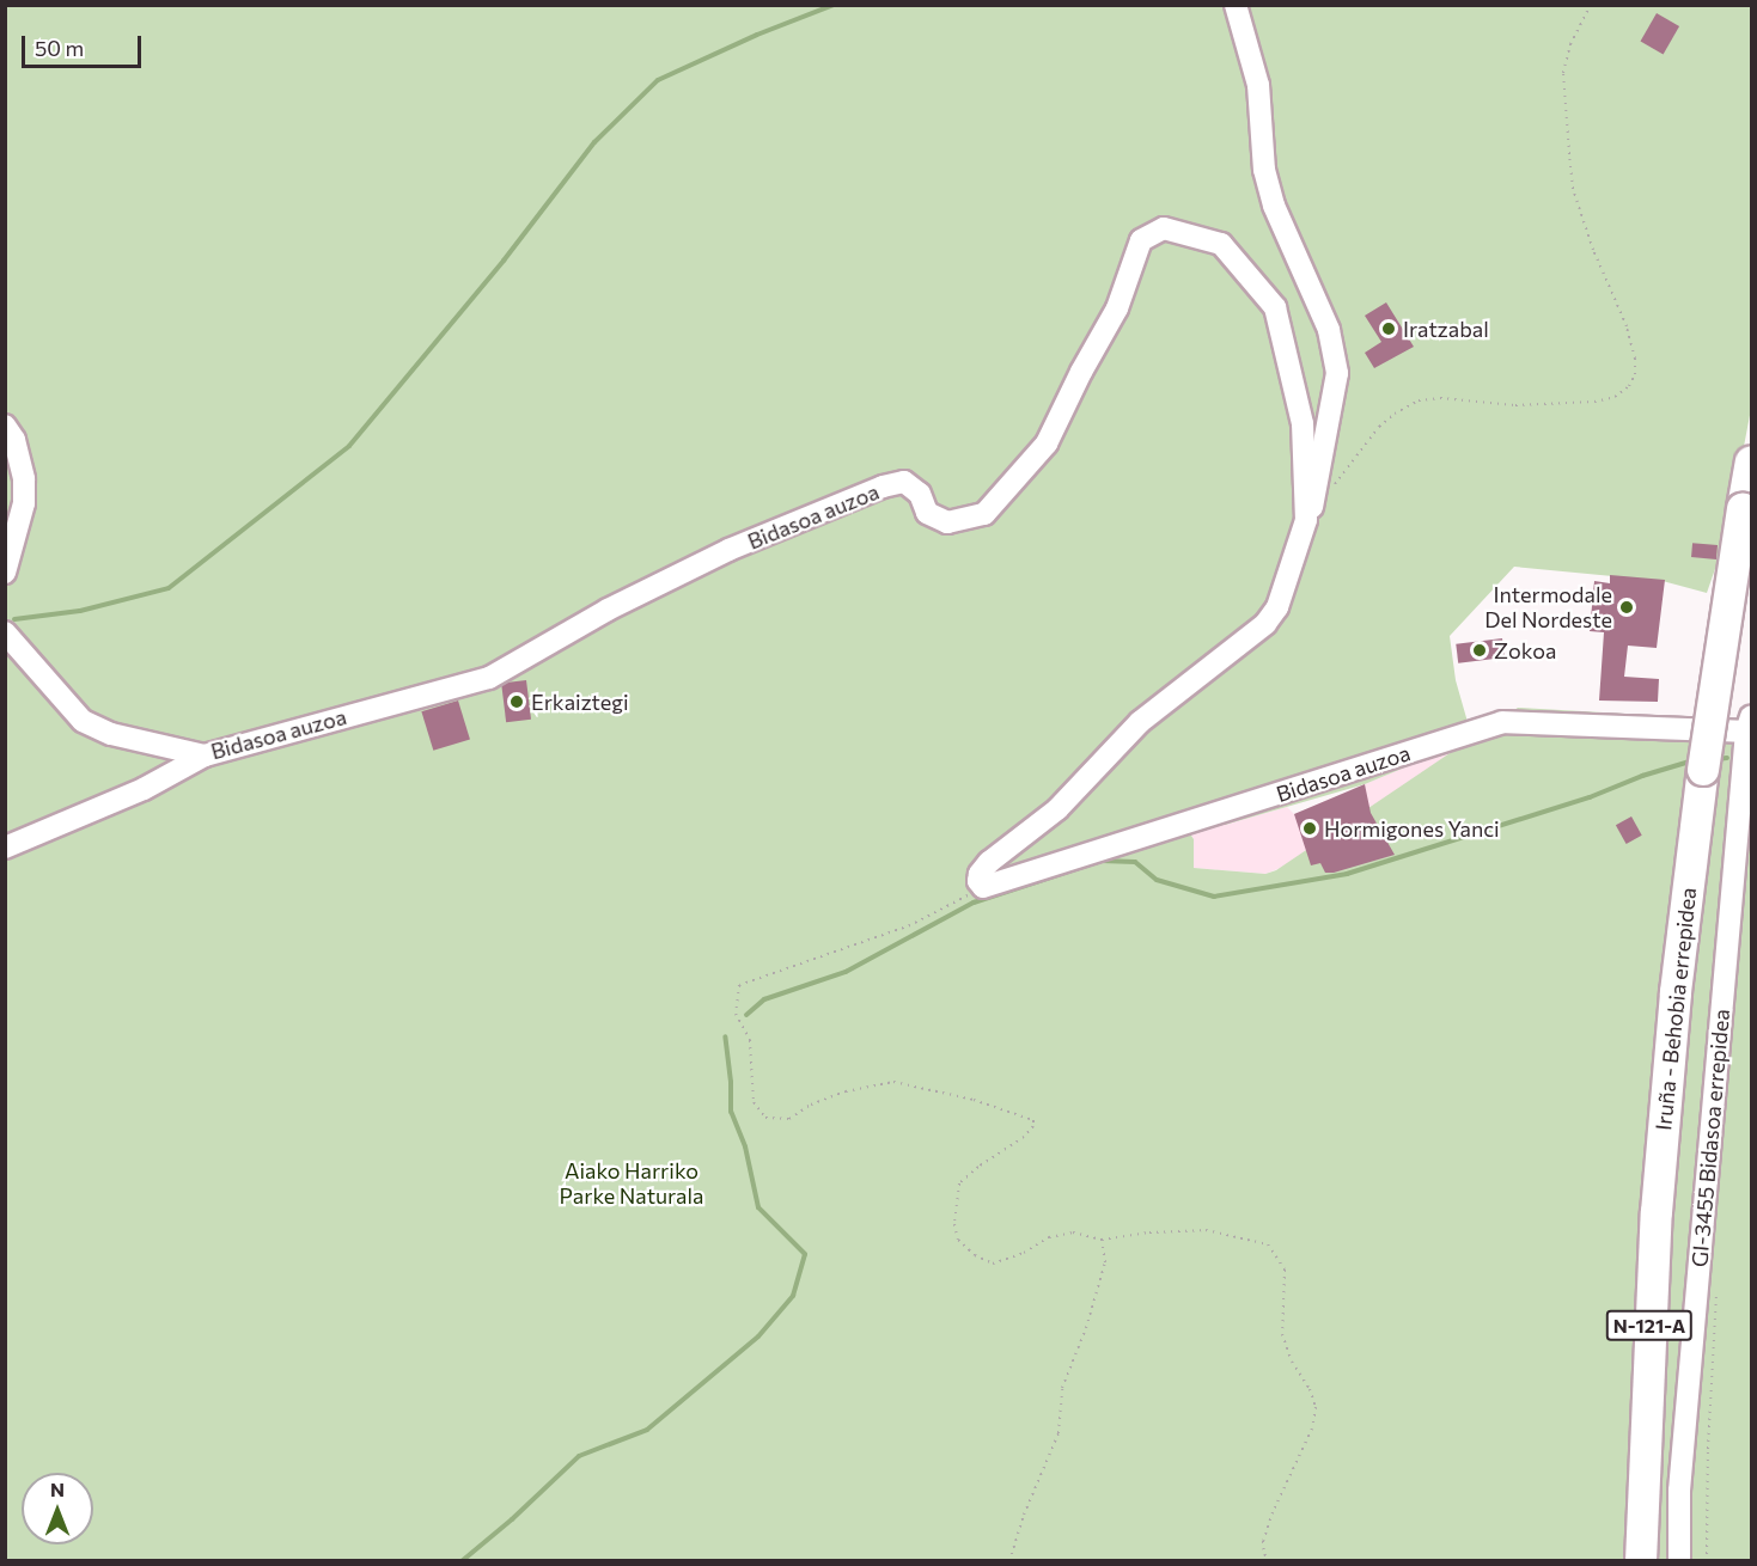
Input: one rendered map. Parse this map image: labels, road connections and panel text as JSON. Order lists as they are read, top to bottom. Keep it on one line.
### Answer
{"streets":{"highway":["Iruña - Behobia errepidea","N-121-A"],"street":["Bidasoa auzoa","GI-3455 Bidasoa errepidea"]},"crossings":[["Bidasoa auzoa","GI-3455 Bidasoa errepidea"]],"parks":["Aiako Harriko Parke Naturala"],"places":["Iratzabal","Intermodale Del Nordeste","Zokoa","Erkaiztegi","Hormigones Yanci"],"scale_bar":"50 m","north":"top"}
